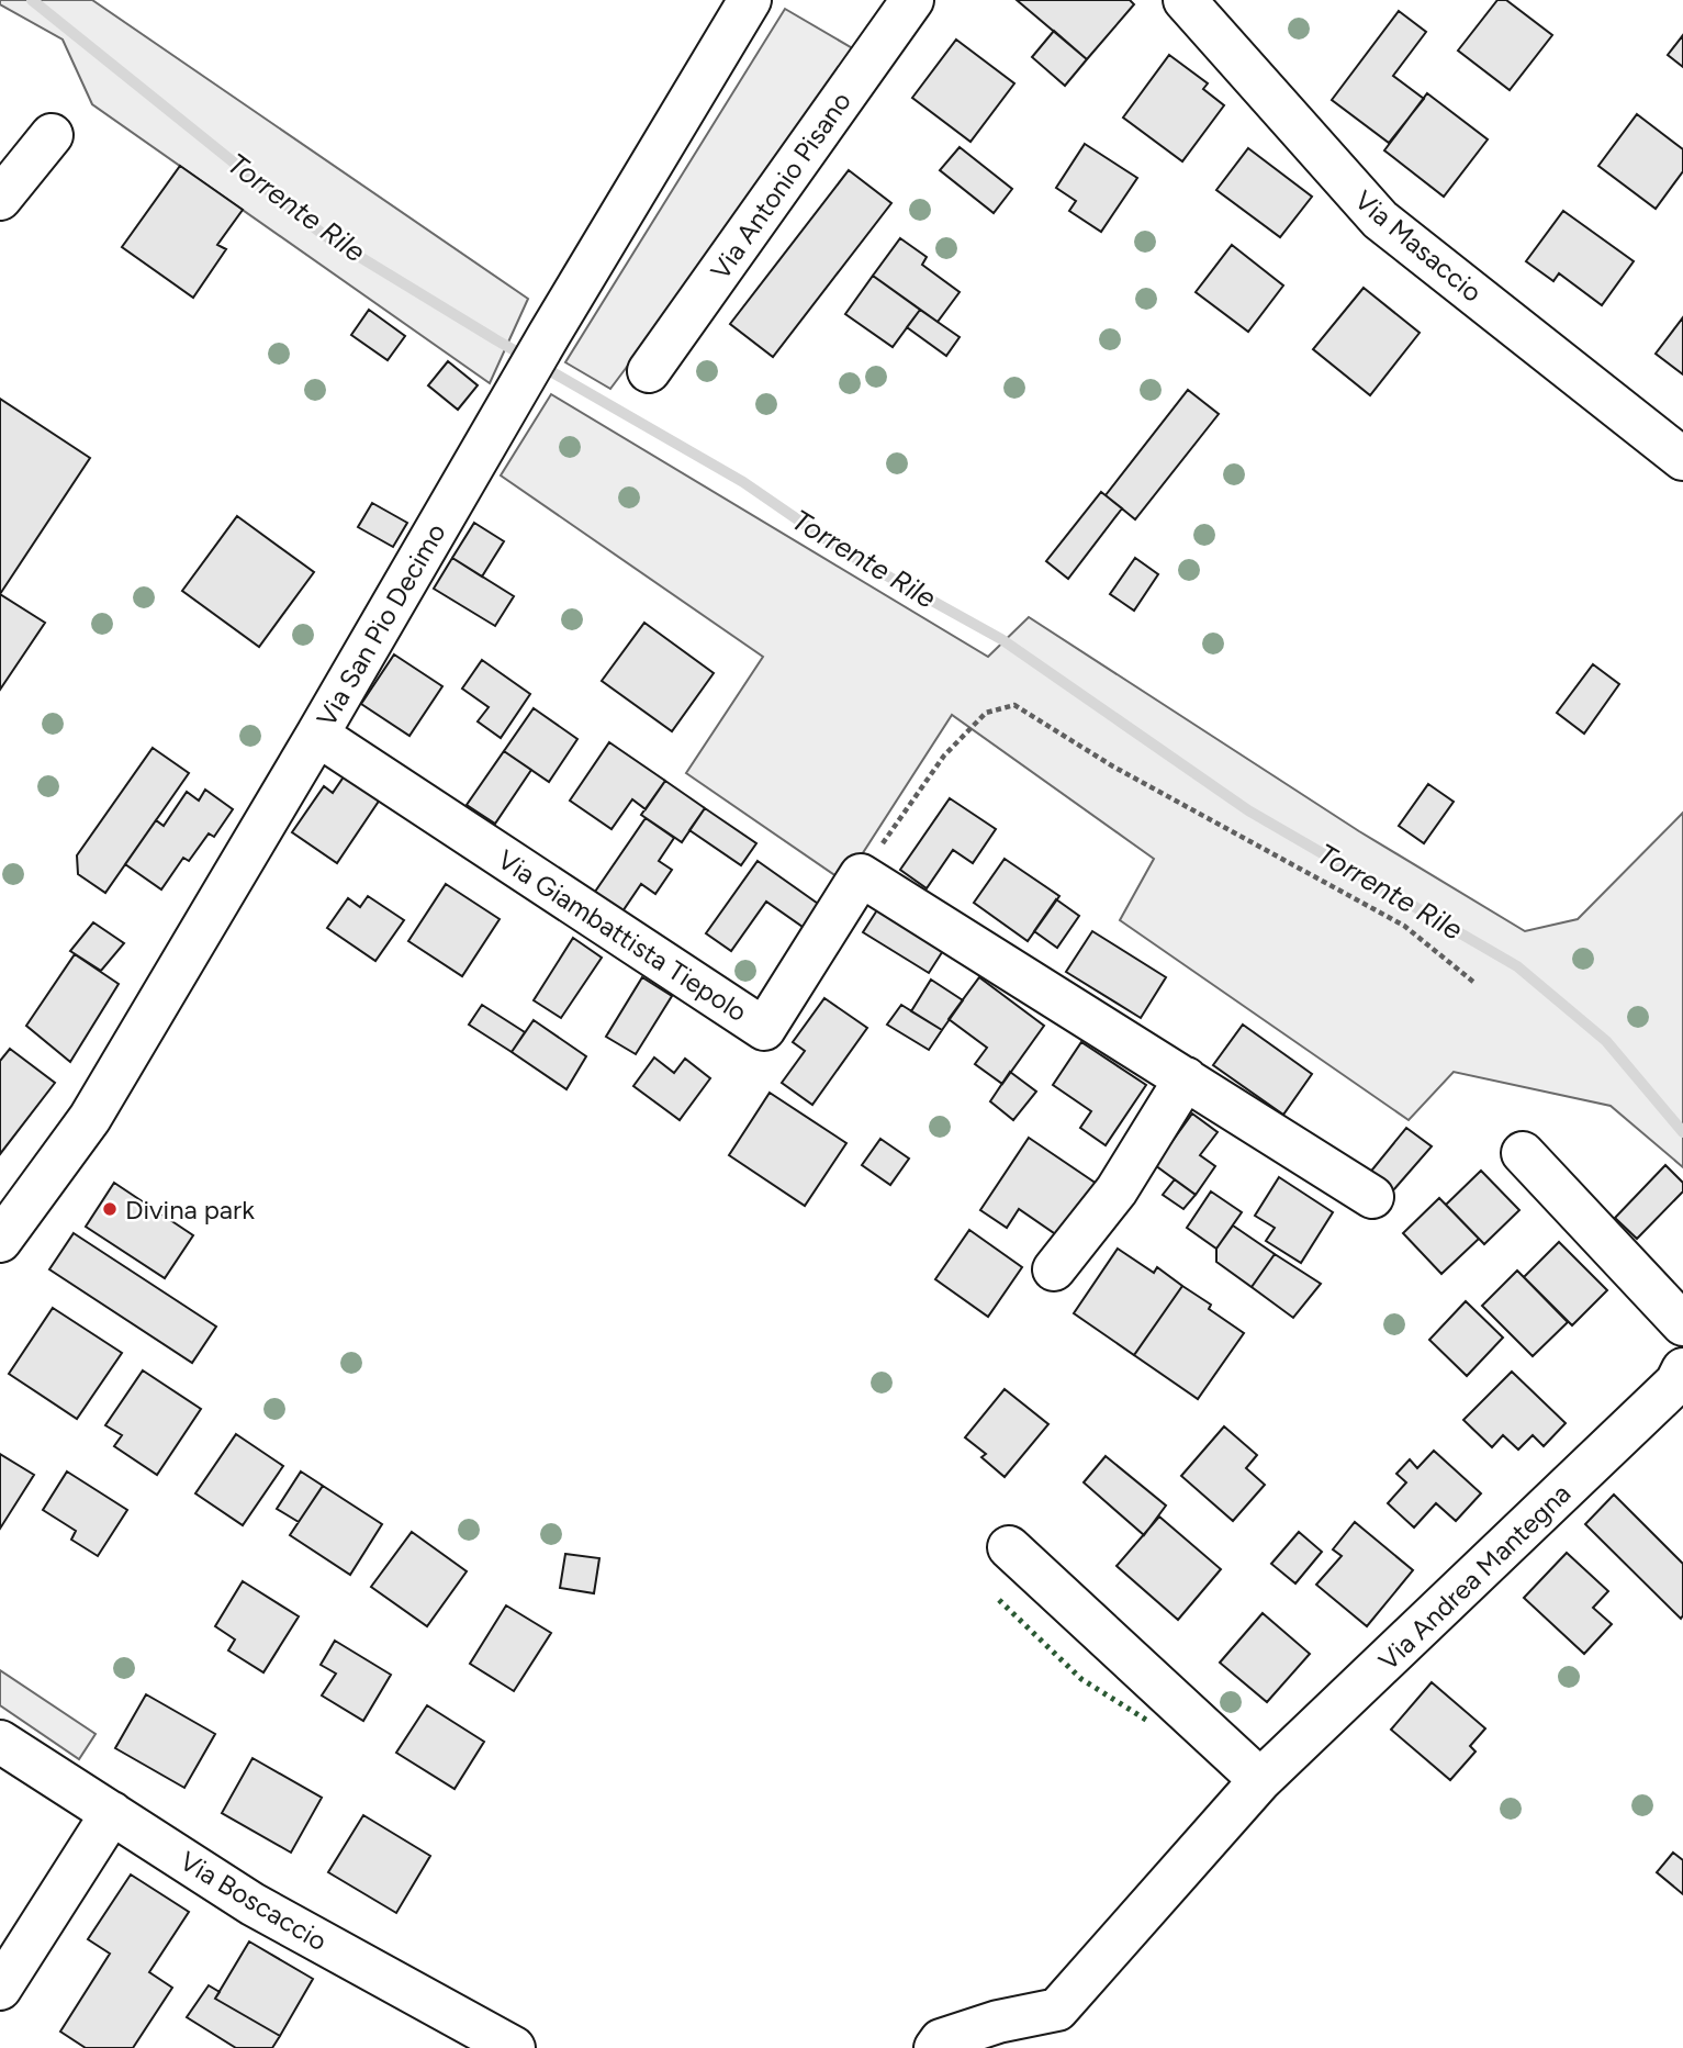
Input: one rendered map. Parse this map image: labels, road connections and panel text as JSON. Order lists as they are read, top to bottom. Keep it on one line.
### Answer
{"streets":{"street":["Via Antonio Pisano","Via Masaccio","Via San Pio Decimo","Via Giambattista Tiepolo","Via Andrea Mantegna","Via Boscaccio"]},"crossings":[["Via San Pio Decimo","Via Giambattista Tiepolo"]],"water":["Torrente Rile"],"places":["Divina park"]}
